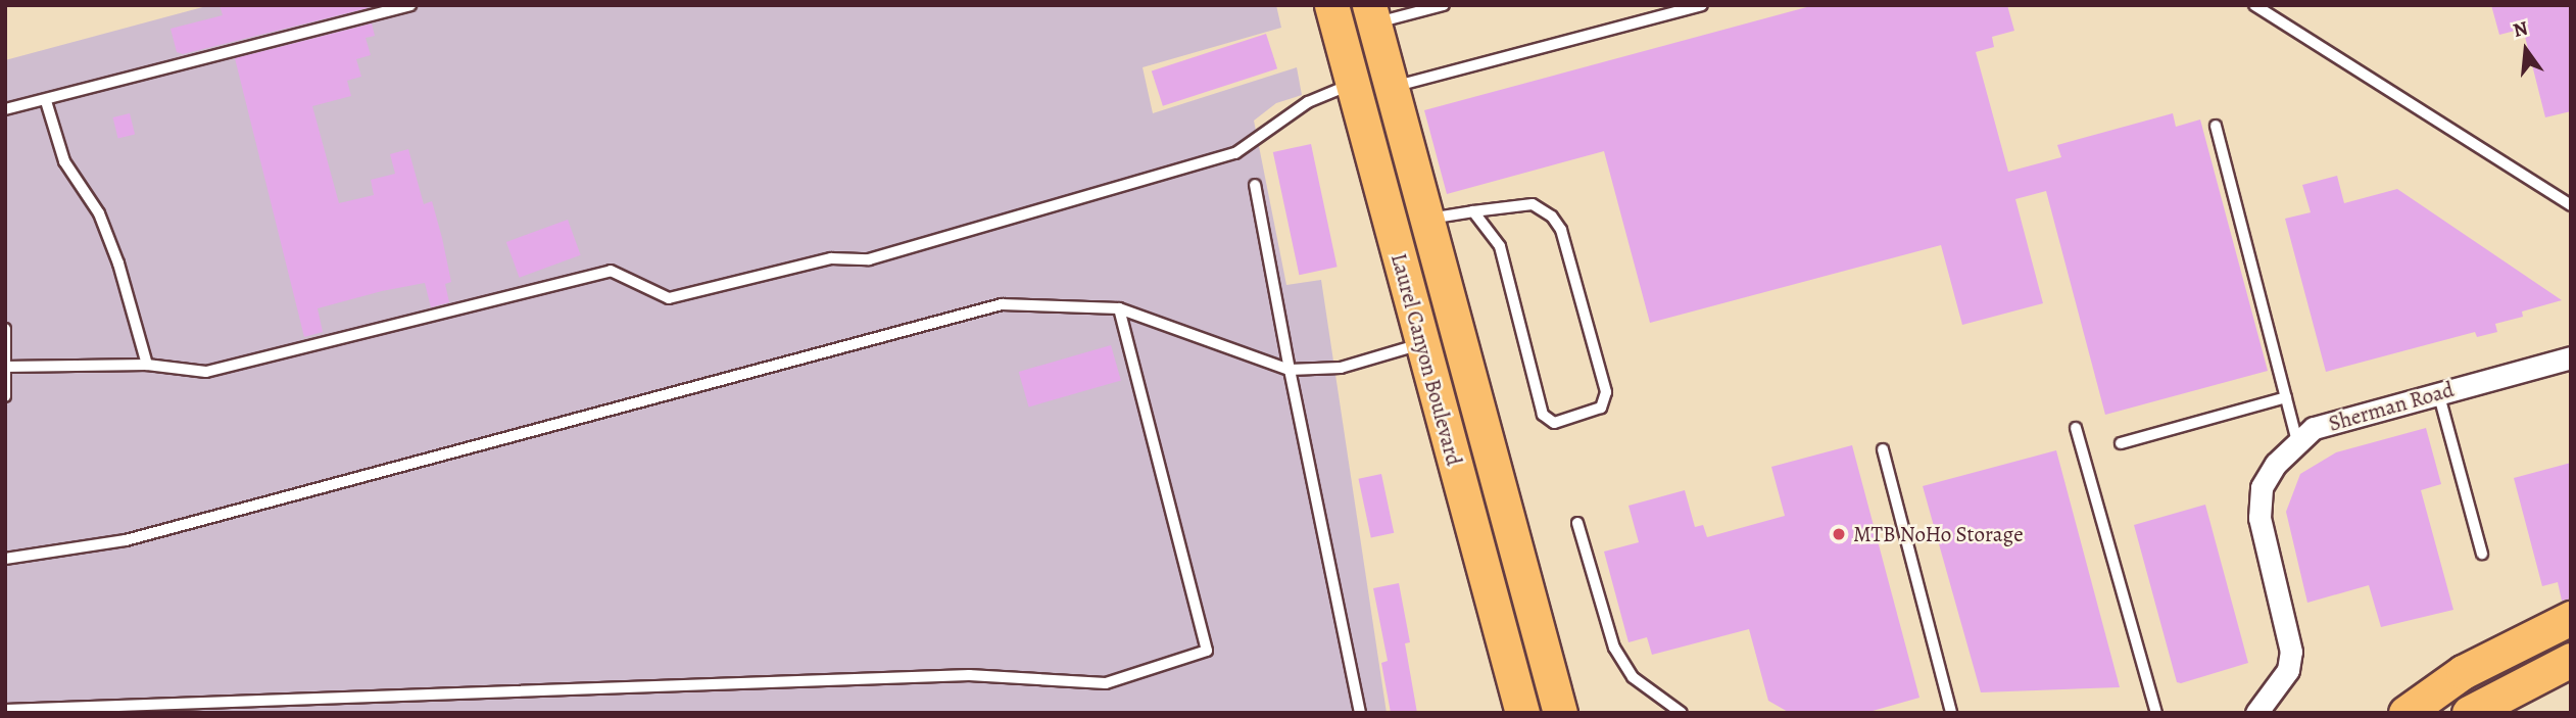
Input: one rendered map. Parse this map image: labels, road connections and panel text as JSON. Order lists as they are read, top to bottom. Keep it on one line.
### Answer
{"streets":{"main road":["Laurel Canyon Boulevard"],"street":["Sherman Road"]},"places":["MTB NoHo Storage"],"north":"top"}
